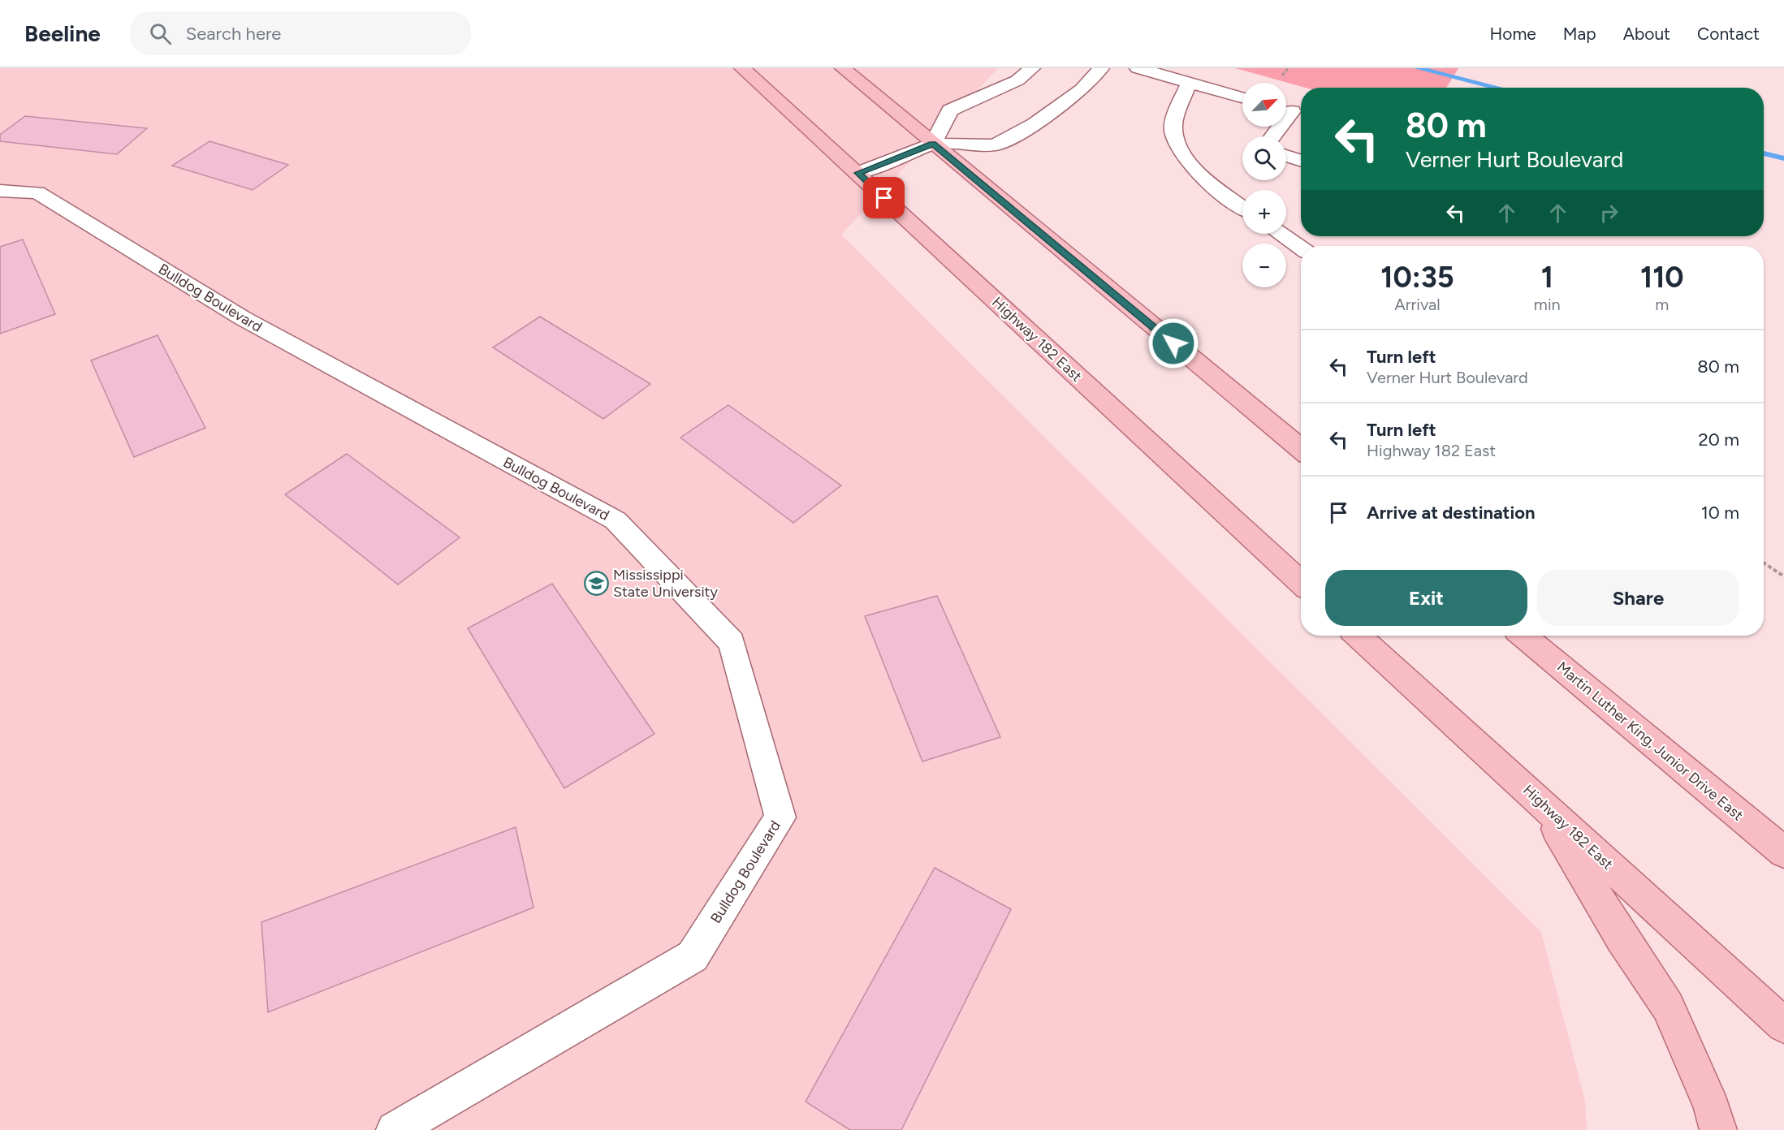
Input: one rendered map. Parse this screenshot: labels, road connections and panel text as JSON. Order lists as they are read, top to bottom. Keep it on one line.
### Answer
{"streets":{"main road":["Highway 182 East","Martin Luther King, Junior Drive East"],"street":["Bulldog Boulevard"]},"places":{"school or university":["Mississippi State University"]},"north":"top right","page":{"header":"Beeline","search":"Search here","nav":["Home","Map","About","Contact"],"map_buttons":["+","−"],"turn":["80 m","Verner Hurt Boulevard"],"eta":["10:35","Arrival","1","min","110","m"],"list":[{"name":"Turn left","note":"Verner Hurt Boulevard","value":"80 m"},{"name":"Turn left","note":"Highway 182 East","value":"20 m"},{"name":"Arrive at destination","value":"10 m"}],"buttons":["Exit","Share"]}}
